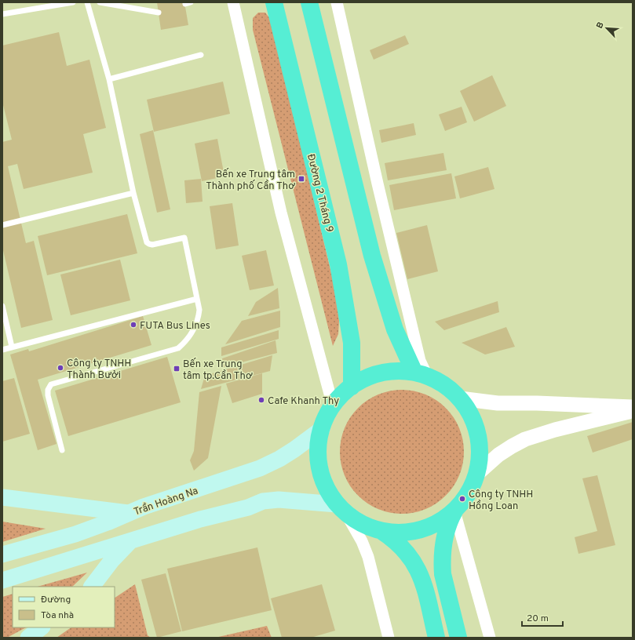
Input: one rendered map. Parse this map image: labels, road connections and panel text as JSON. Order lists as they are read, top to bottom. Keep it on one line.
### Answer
{"streets":{"highway":["Đường 2 Tháng 9"],"main road":["Trần Hoàng Na"]},"places":{"transit":["Bến xe Trung tâm Thành phố Cần Thơ","Bến xe Trung tâm tp.Cần Thơ"],"other":["FUTA Bus Lines","Công ty TNHH Thành Bưởi","Cafe Khanh Thy","Công ty TNHH Hồng Loan"]},"legend":["Đường","Tòa nhà"],"scale_bar":"20 m","north":"top left"}
